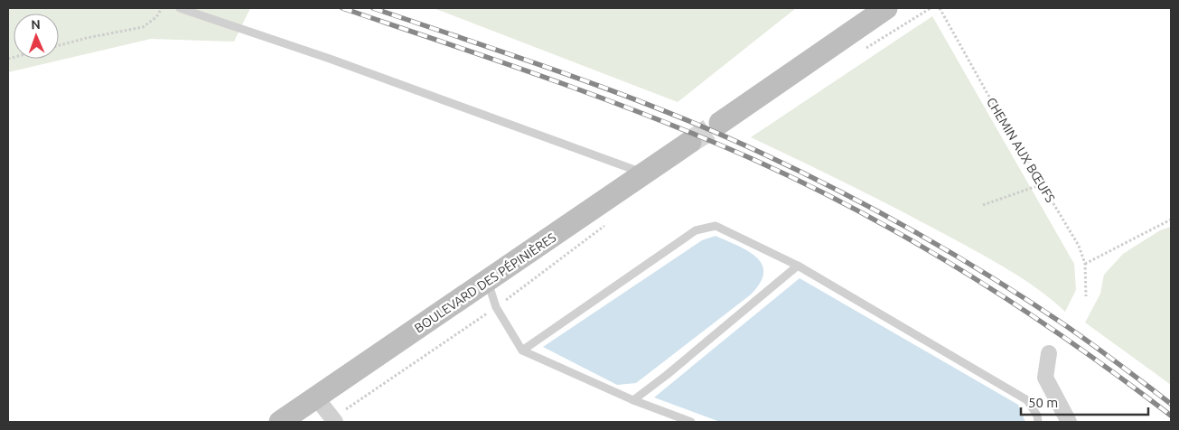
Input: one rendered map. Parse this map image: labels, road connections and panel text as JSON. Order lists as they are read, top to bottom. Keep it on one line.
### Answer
{"streets":{"main road":["BOULEVARD DES PÉPINIÈRES"],"path":["CHEMIN AUX BŒUFS"]},"scale_bar":"50 m","north":"top"}
